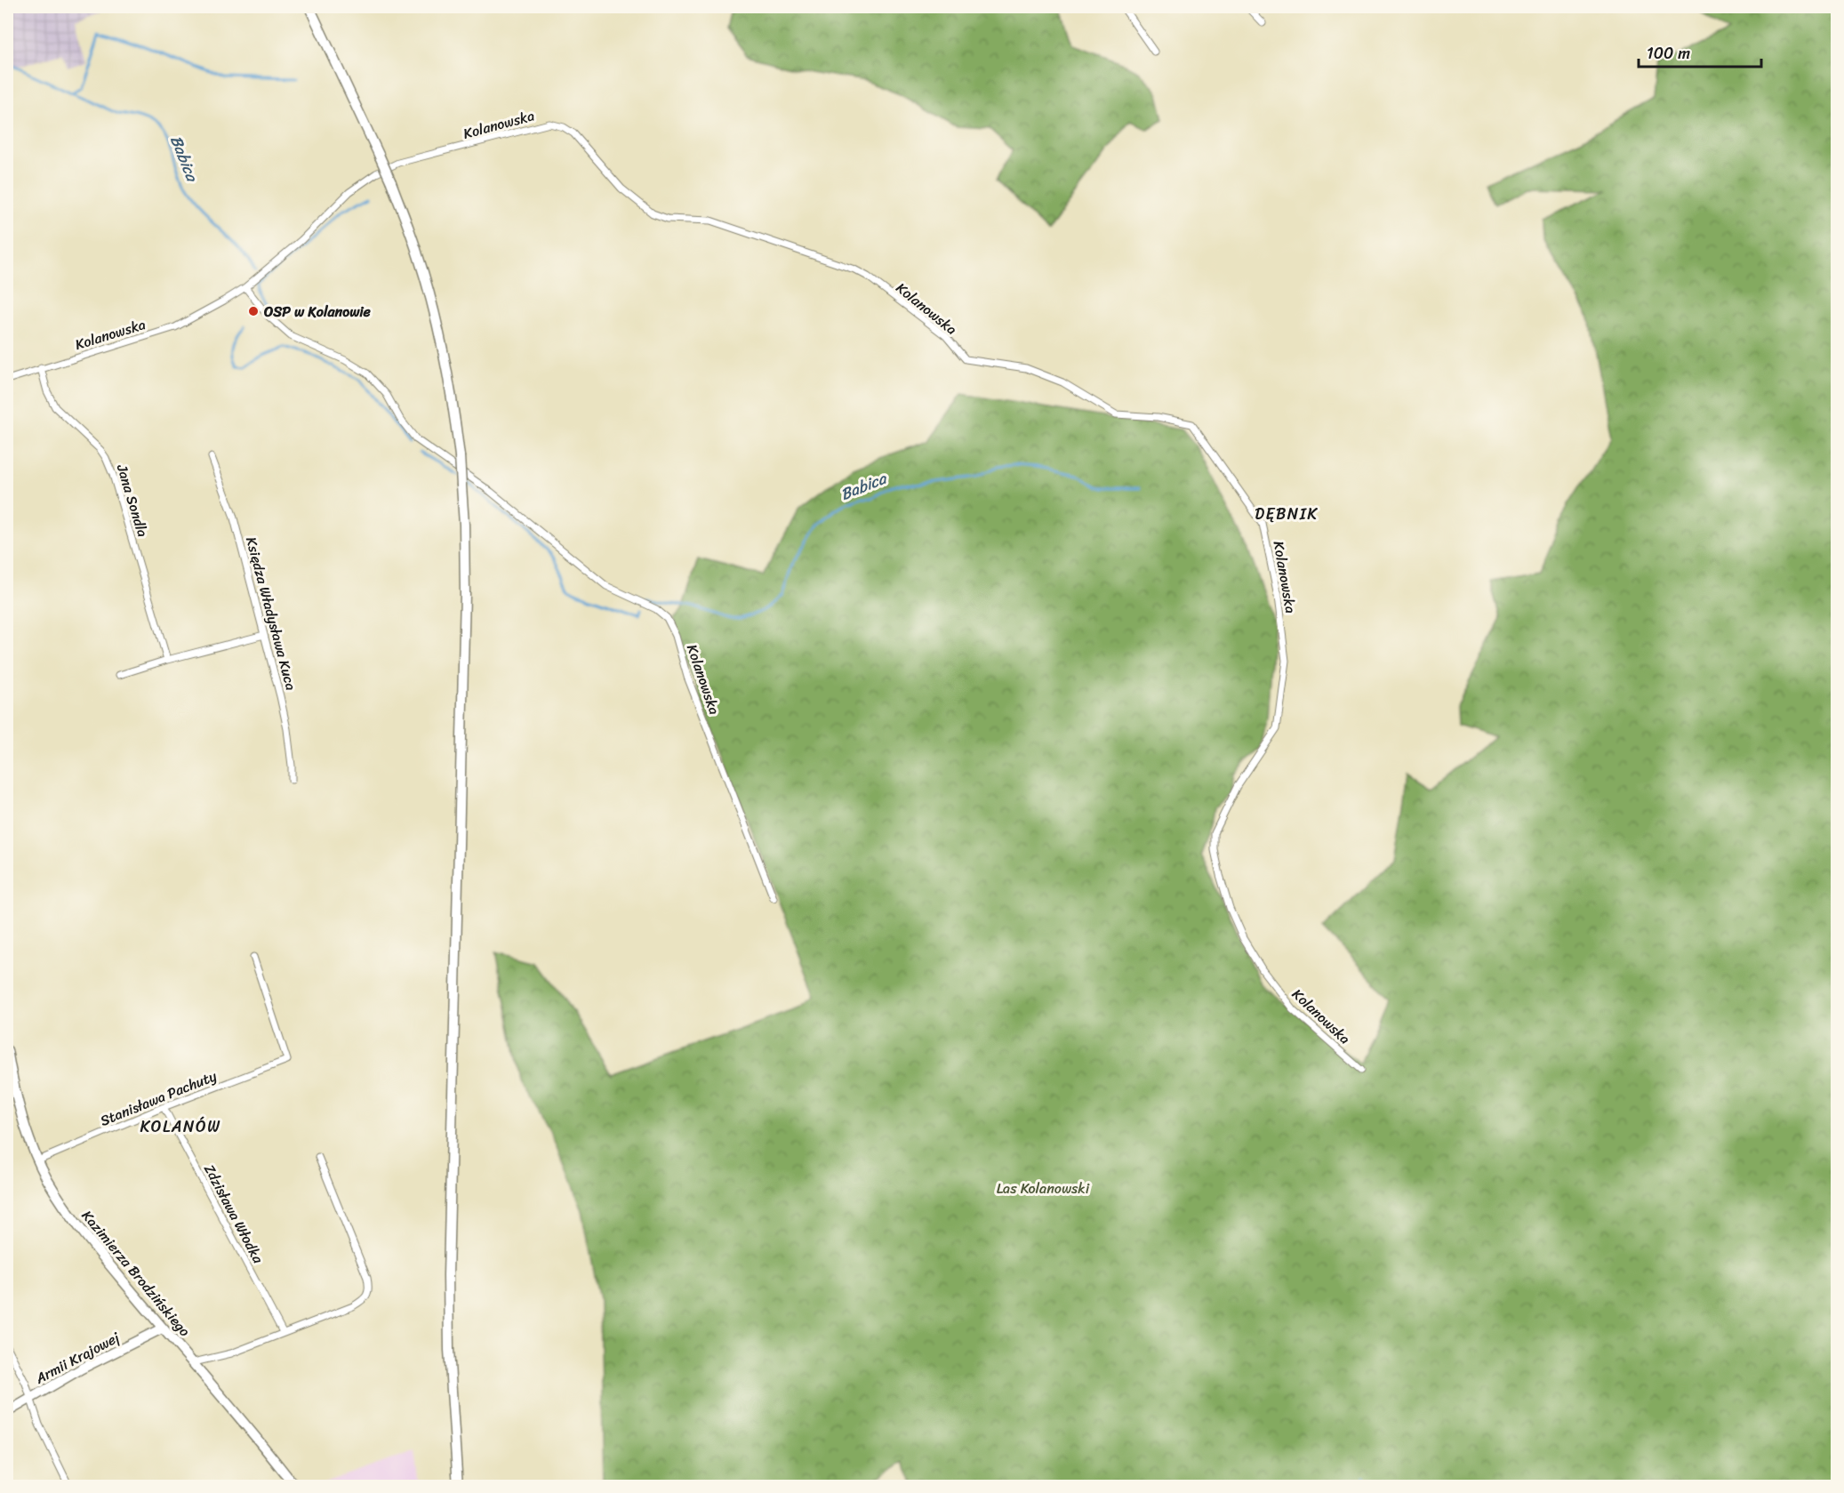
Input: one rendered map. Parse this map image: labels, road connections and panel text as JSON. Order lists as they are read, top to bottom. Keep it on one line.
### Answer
{"streets":{"main road":["Kazimierza Brodzińskiego","Armii Krajowej"],"street":["Kolanowska","Jana Sondla","Księdza Władysława Kuca","Stanisława Pachuty","Zdzisława Włodka"]},"crossings":[["Kolanowska","Jana Sondla"],["Stanisława Pachuty","Zdzisława Włodka"],["Stanisława Pachuty","Kazimierza Brodzińskiego"],["Kazimierza Brodzińskiego","Armii Krajowej"]],"districts":["DĘBNIK","KOLANÓW"],"water":["Babica"],"parks":["Las Kolanowski"],"places":["OSP w Kolanowie"],"scale_bar":"100 m"}
